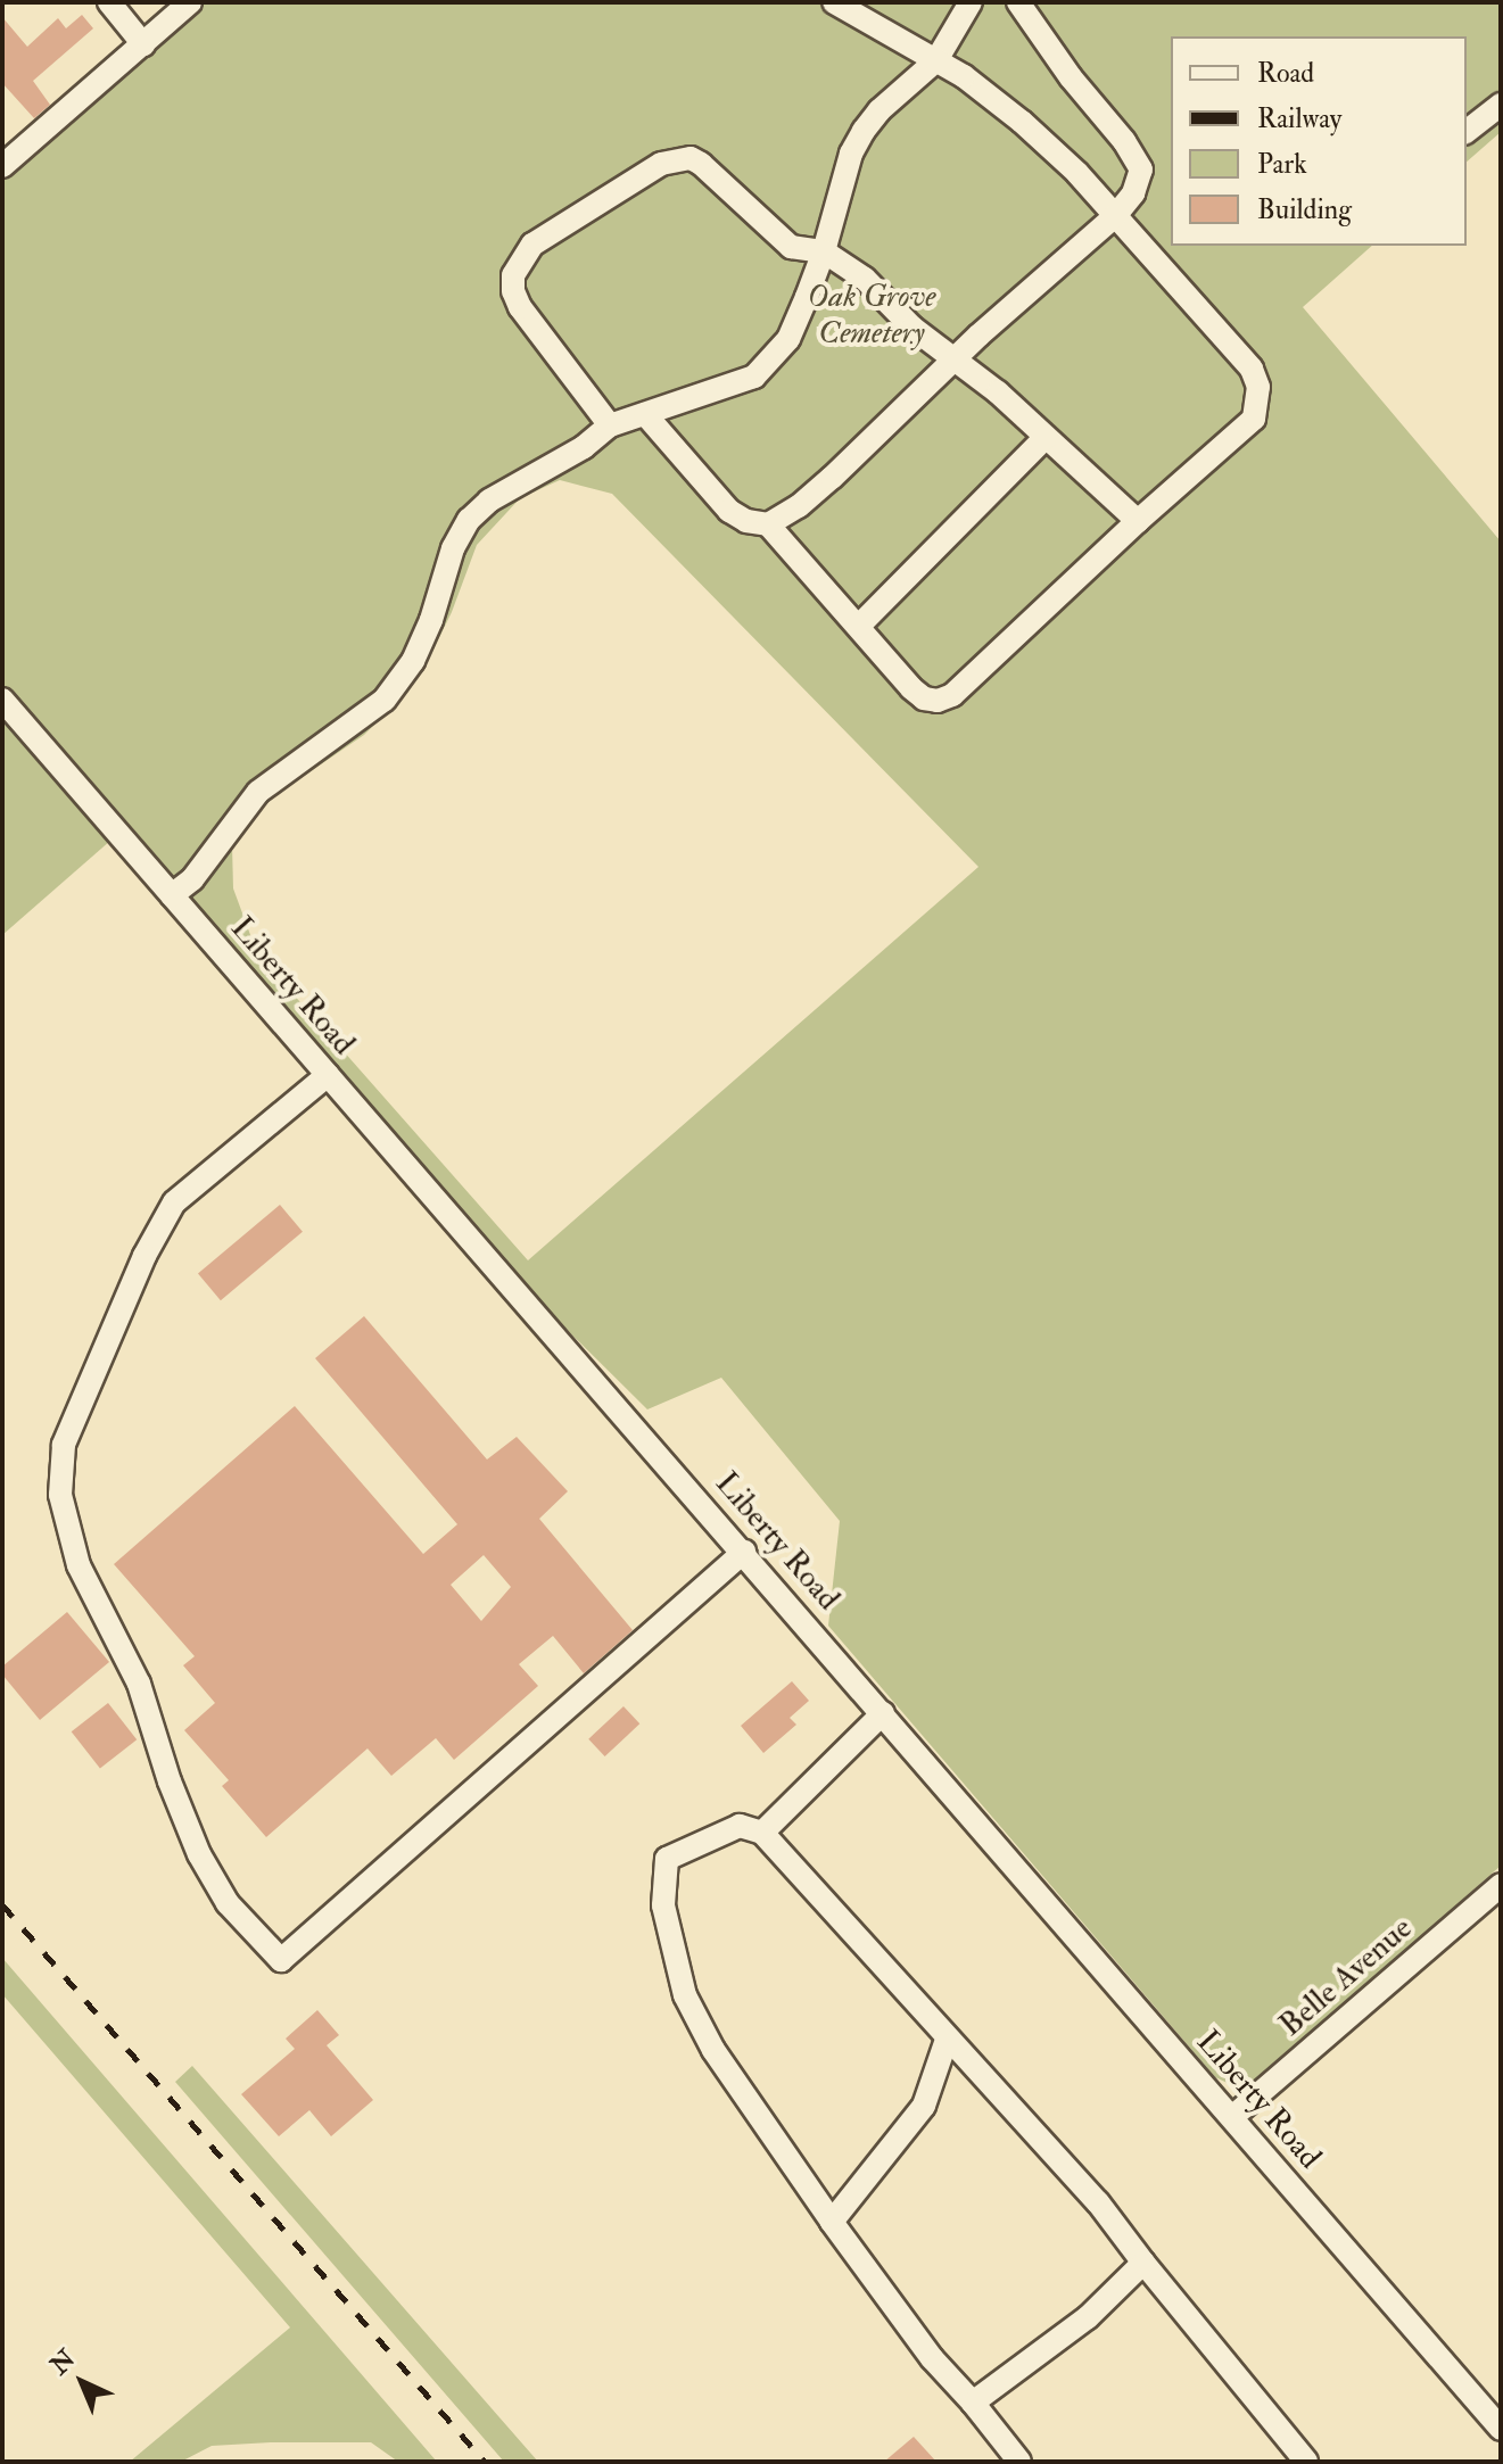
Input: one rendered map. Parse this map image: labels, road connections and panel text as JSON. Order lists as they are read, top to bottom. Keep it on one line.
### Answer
{"streets":{"street":["Liberty Road","Belle Avenue"]},"crossings":[["Liberty Road","Belle Avenue"]],"parks":["Oak Grove Cemetery"],"legend":["Road","Railway","Park","Building"],"north":"top left"}
